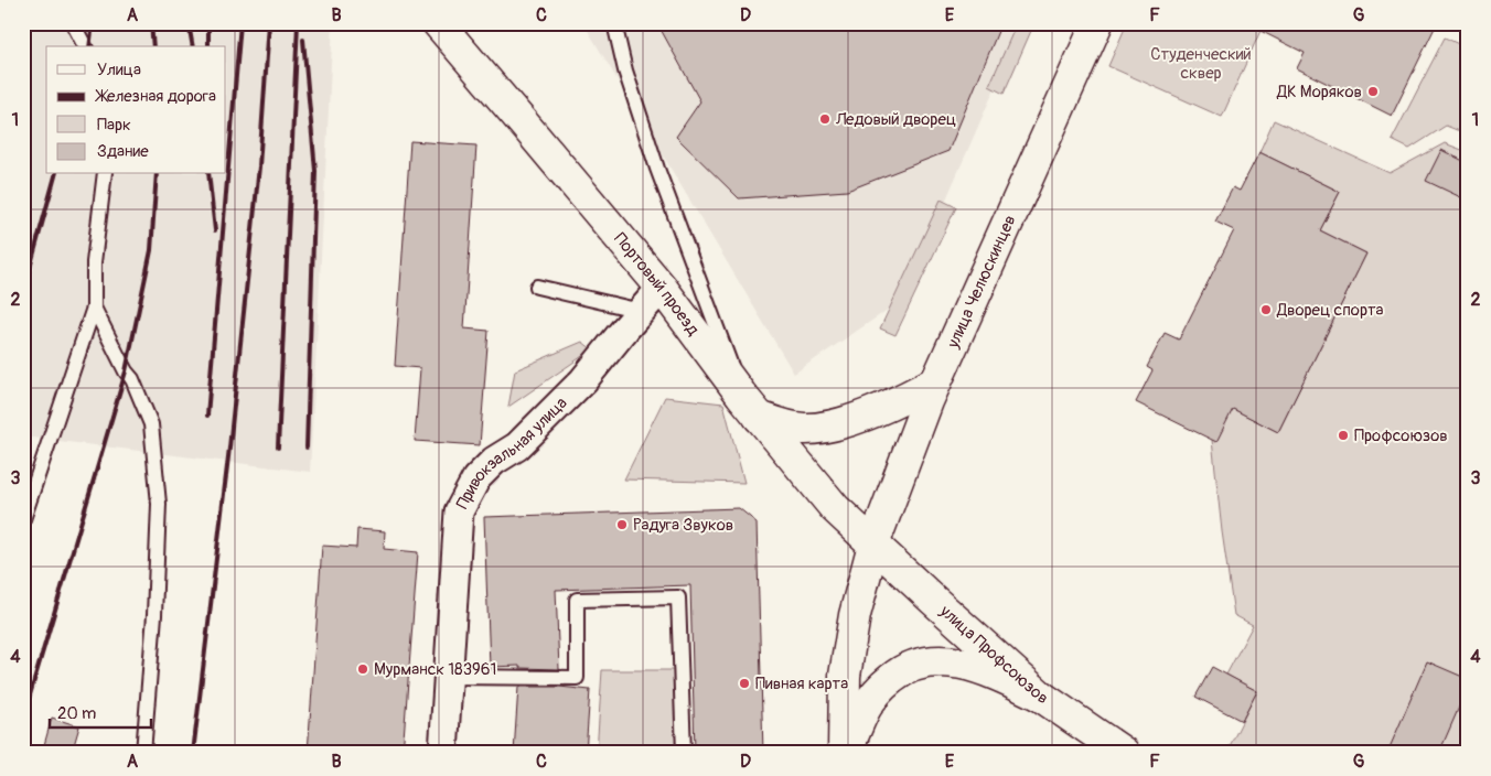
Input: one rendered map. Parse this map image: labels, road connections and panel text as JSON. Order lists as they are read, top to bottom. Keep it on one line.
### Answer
{"streets":{"main road":["улица Челюскинцев","Портовый проезд","улица Профсоюзов"],"street":["Привокзальная улица"]},"crossings":[["улица Челюскинцев","Портовый проезд"],["улица Челюскинцев","улица Профсоюзов"],["Портовый проезд","Привокзальная улица"],["Портовый проезд","улица Профсоюзов"]],"parks":["Студенческий сквер"],"places":["ДК Моряков","Ледовый дворец","Дворец спорта","Профсоюзов","Радуга Звуков","Мурманск 183961","Пивная карта"],"legend":["Улица","Железная дорога","Парк","Здание"],"scale_bar":"20 m","grid":{"columns":["A","B","C","D","E","F","G"],"rows":["1","2","3","4"]}}
